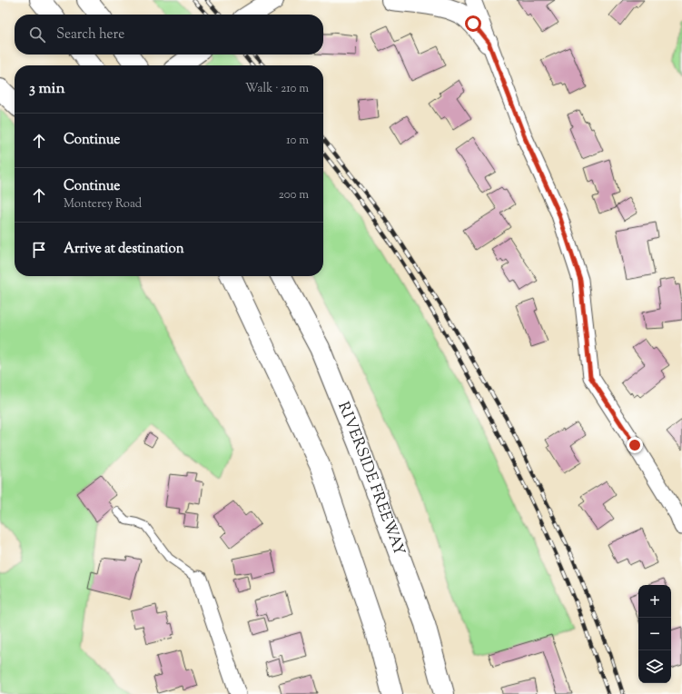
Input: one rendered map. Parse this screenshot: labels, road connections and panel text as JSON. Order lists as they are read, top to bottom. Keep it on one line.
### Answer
{"streets":{"main road":["RIVERSIDE FREEWAY"]},"page":{"search":"Search here","heading":["3 min","Walk · 210 m"],"list":[["Continue","10 m"],["Continue","Monterey Road","200 m"],"Arrive at destination"],"map_buttons":["+","−"]}}
